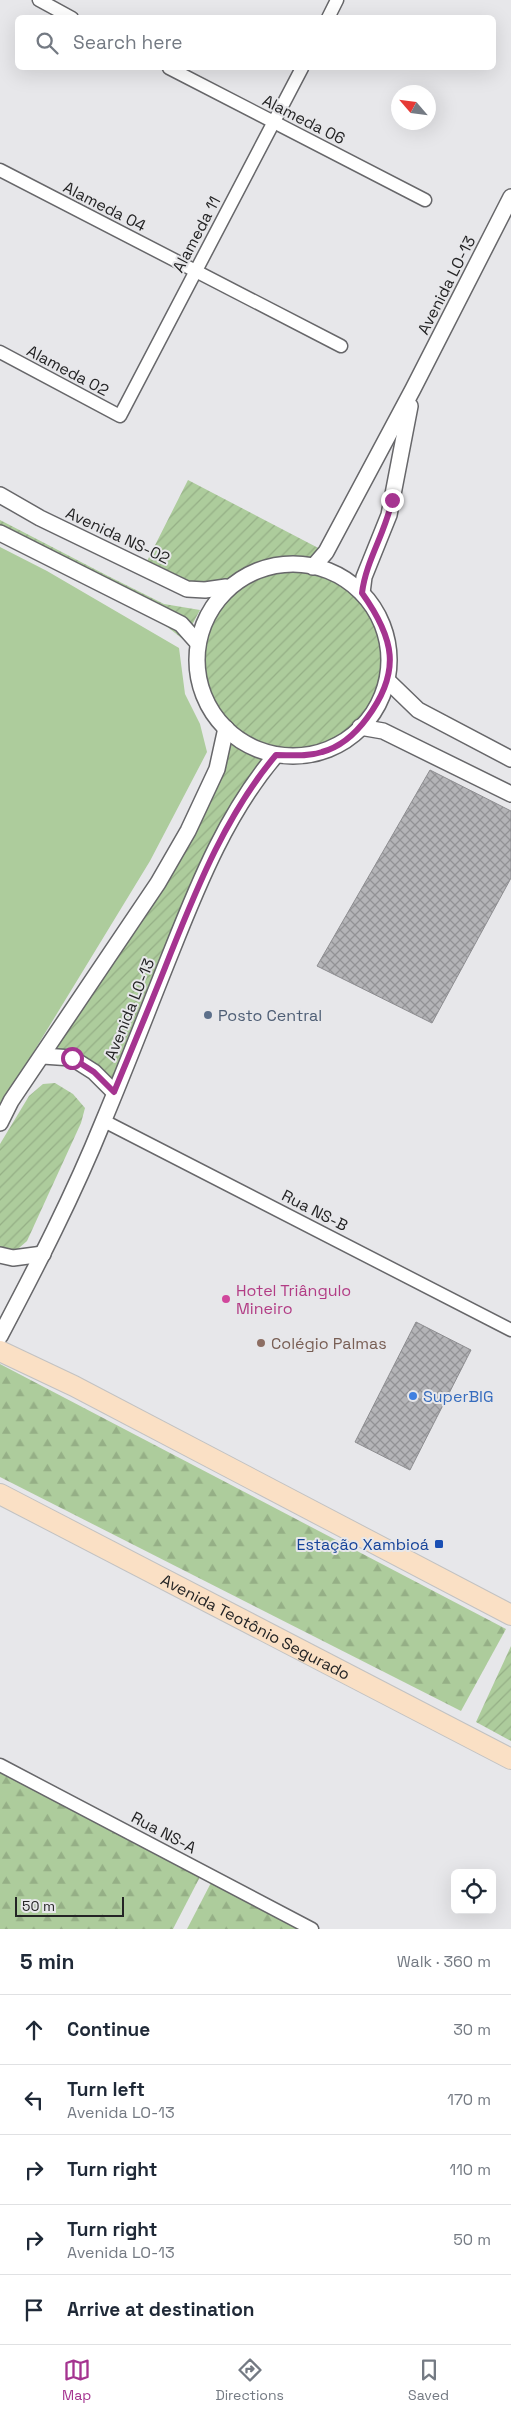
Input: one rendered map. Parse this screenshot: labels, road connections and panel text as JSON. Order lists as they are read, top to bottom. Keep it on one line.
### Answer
{"streets":{"main road":["Avenida Teotônio Segurado"],"street":["Alameda 06","Alameda 04","Alameda 11","Avenida LO-13","Alameda 02","Avenida NS-02","Rua NS-B","Rua NS-A"]},"crossings":[["Alameda 06","Alameda 11"],["Alameda 04","Alameda 11"],["Alameda 11","Alameda 02"],["Avenida LO-13","Avenida NS-02"],["Avenida LO-13","Rua NS-B"]],"places":{"other":["Posto Central","Hotel Triângulo Mineiro","Colégio Palmas","SuperBIG"],"transit":["Estação Xambioá"]},"scale_bar":"50 m","north":"top left","page":{"search":"Search here","scale":"50 m","heading":["5 min","Walk · 360 m"],"list":[["Continue","30 m"],["Turn left","Avenida LO-13","170 m"],["Turn right","110 m"],["Turn right","Avenida LO-13","50 m"],"Arrive at destination"],"nav":["Map","Directions","Saved"]}}
